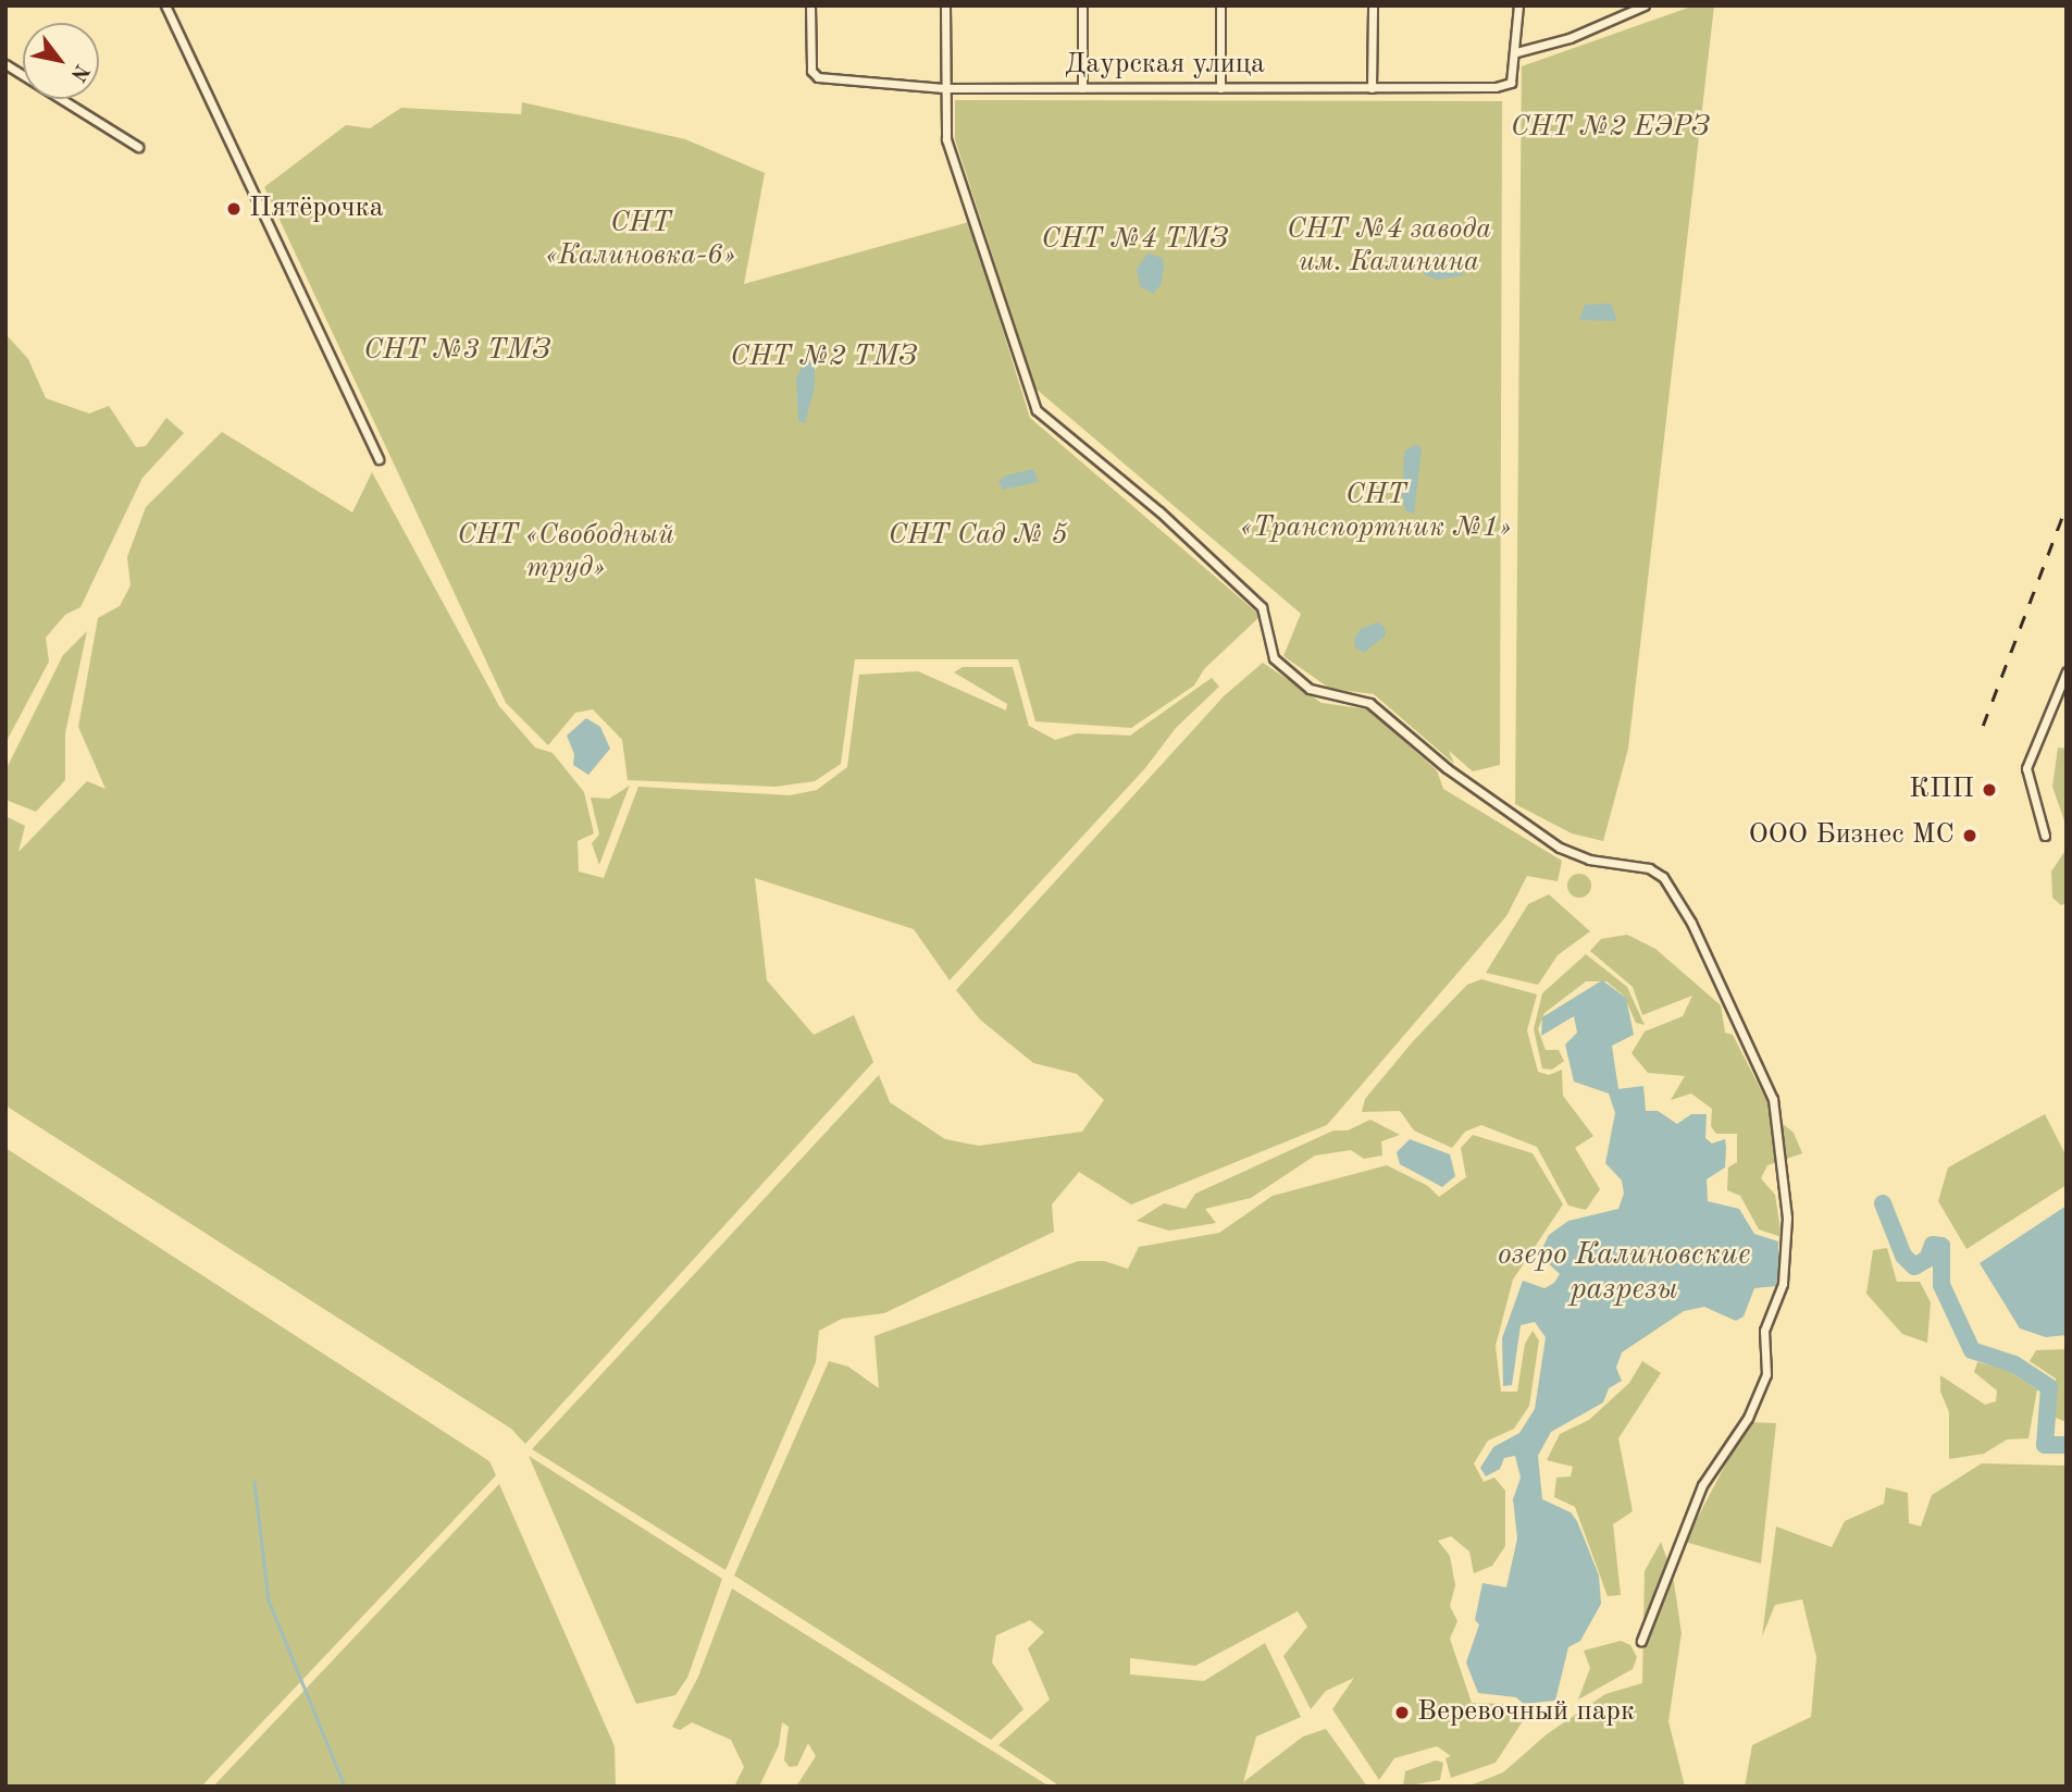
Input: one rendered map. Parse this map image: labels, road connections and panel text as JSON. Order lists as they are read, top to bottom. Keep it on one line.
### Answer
{"streets":{"street":["Даурская улица"]},"water":["озеро Калиновские разрезы"],"parks":["СНТ №2 ЕЭРЗ","СНТ «Калиновка-6»","СНТ №4 завода им. Калинина","СНТ №4 ТМЗ","СНТ №3 ТМЗ","СНТ №2 ТМЗ","СНТ «Транспортник №1»","СНТ «Свободный труд»","СНТ Сад № 5"],"places":["Пятёрочка","КПП","ООО Бизнес МС","Веревочный парк"],"north":"bottom right"}
